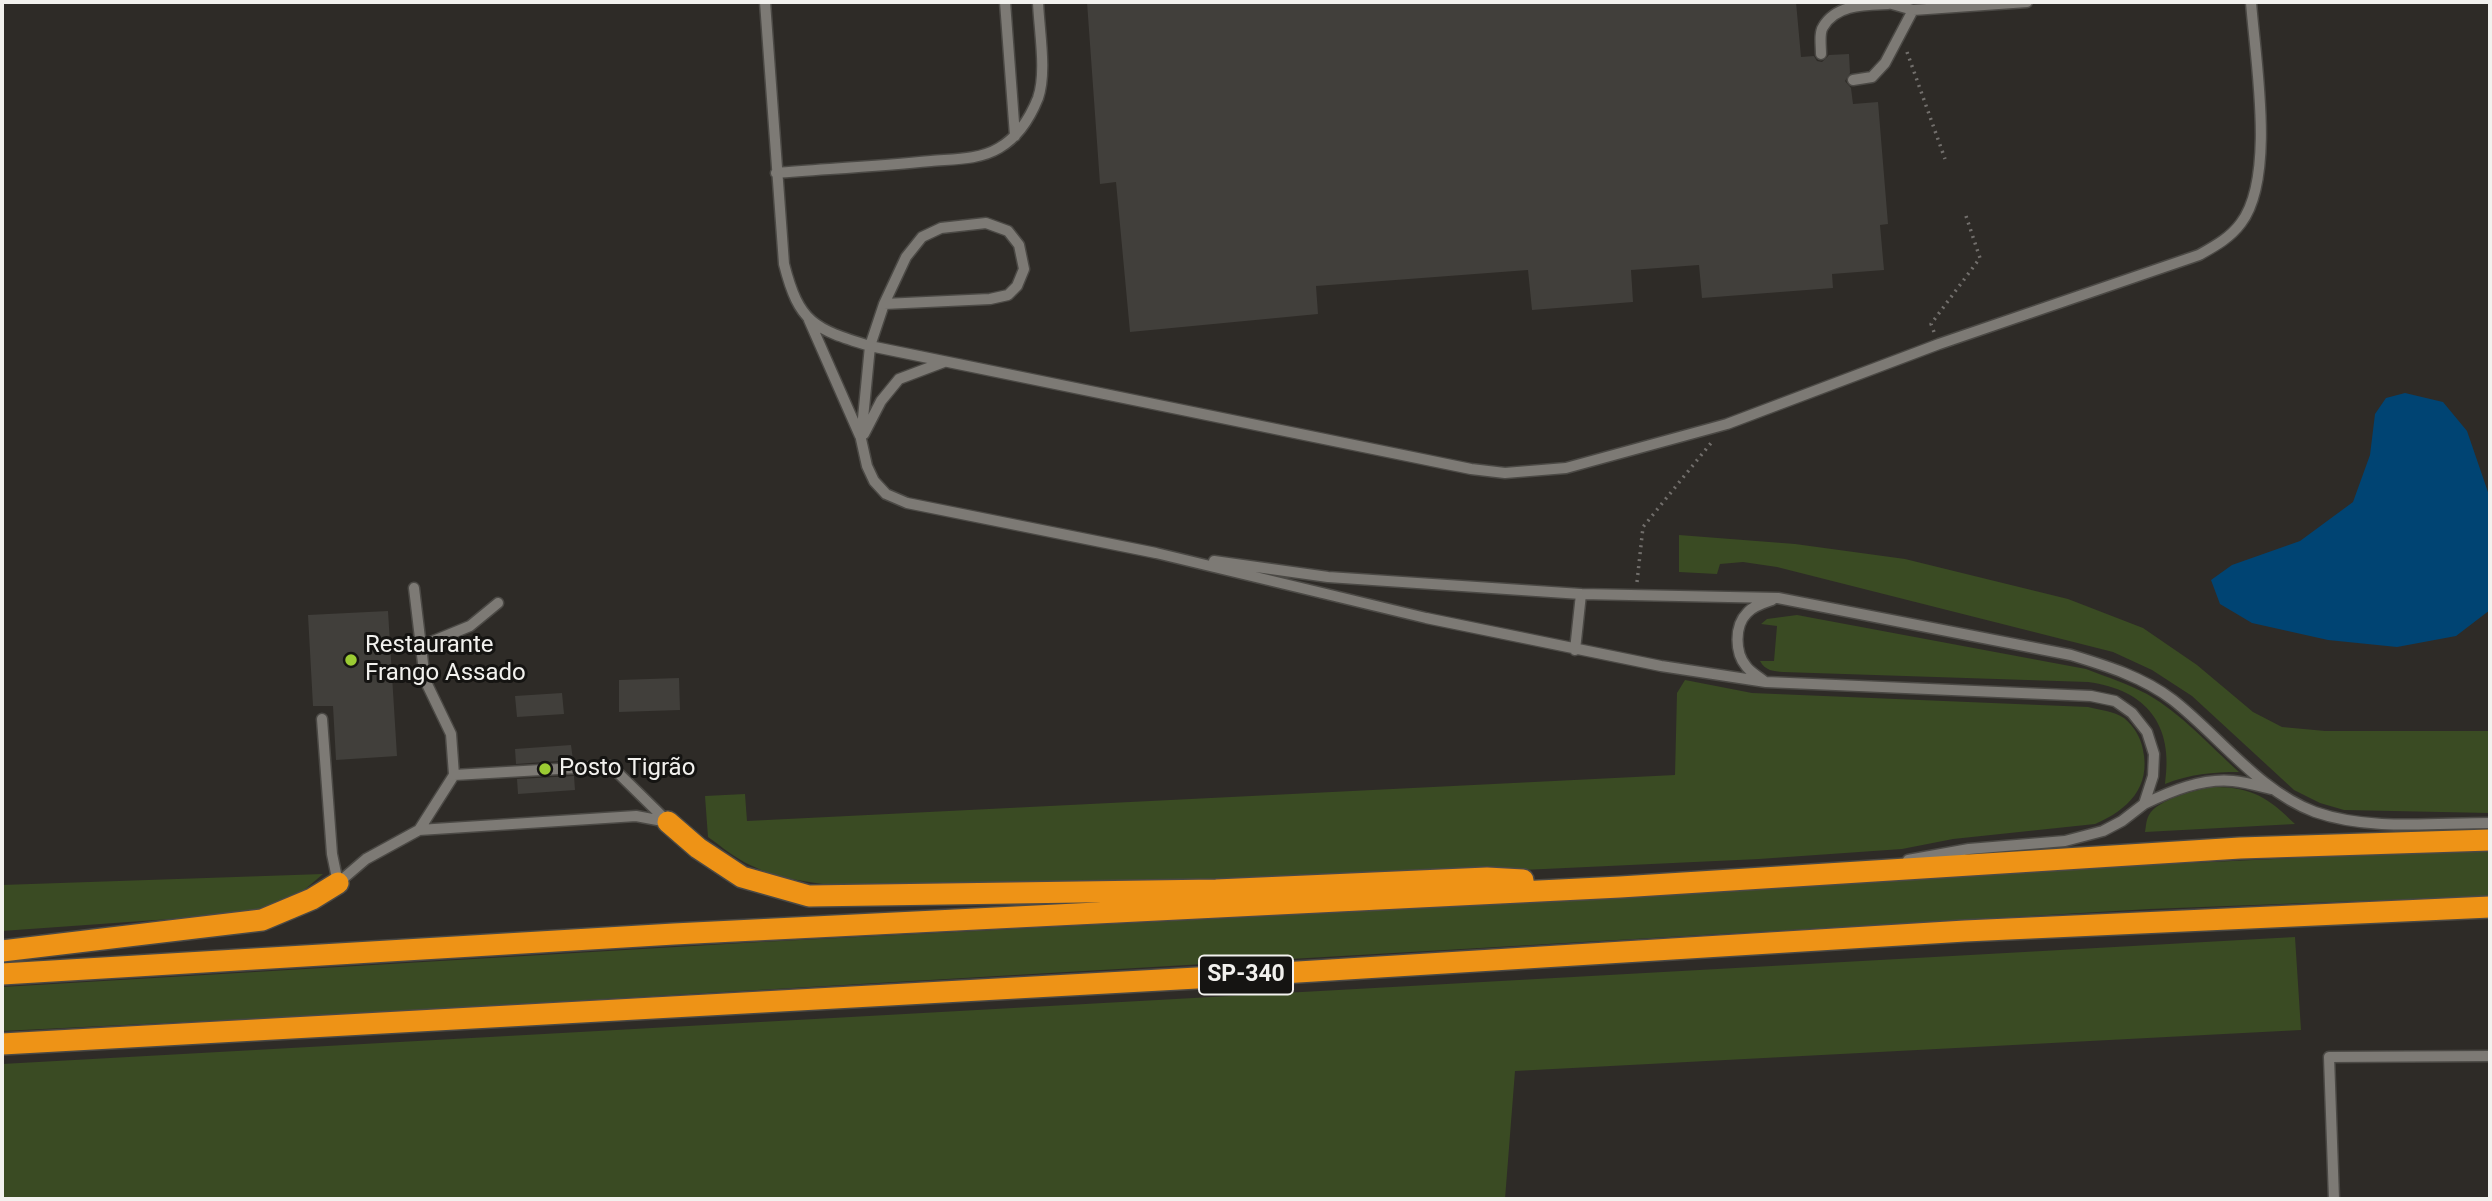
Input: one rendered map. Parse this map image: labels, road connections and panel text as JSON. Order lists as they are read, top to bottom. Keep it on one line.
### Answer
{"streets":{"highway":["SP-340"]},"places":["Restaurante Frango Assado","Posto Tigrão"]}
